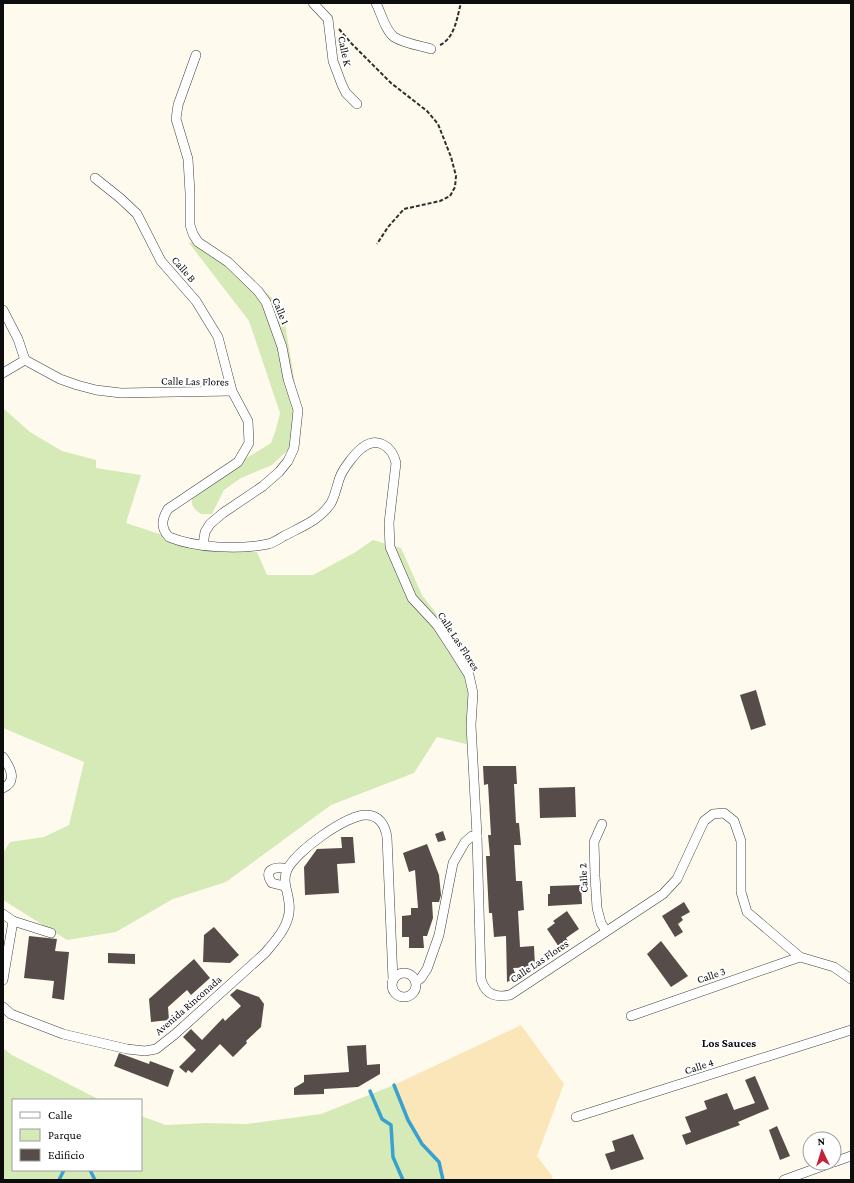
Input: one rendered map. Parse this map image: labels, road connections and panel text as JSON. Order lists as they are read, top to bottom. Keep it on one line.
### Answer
{"streets":{"street":["Calle K","Calle B","Calle 1","Calle Las Flores","Calle 2","Calle 3","Avenida Rinconada","Calle 4"]},"crossings":[["Calle B","Calle Las Flores"],["Calle 1","Calle Las Flores"],["Calle Las Flores","Calle 2"],["Calle Las Flores","Calle 3"],["Calle Las Flores","Avenida Rinconada"]],"districts":["Los Sauces"],"legend":["Calle","Parque","Edificio"],"north":"top"}
